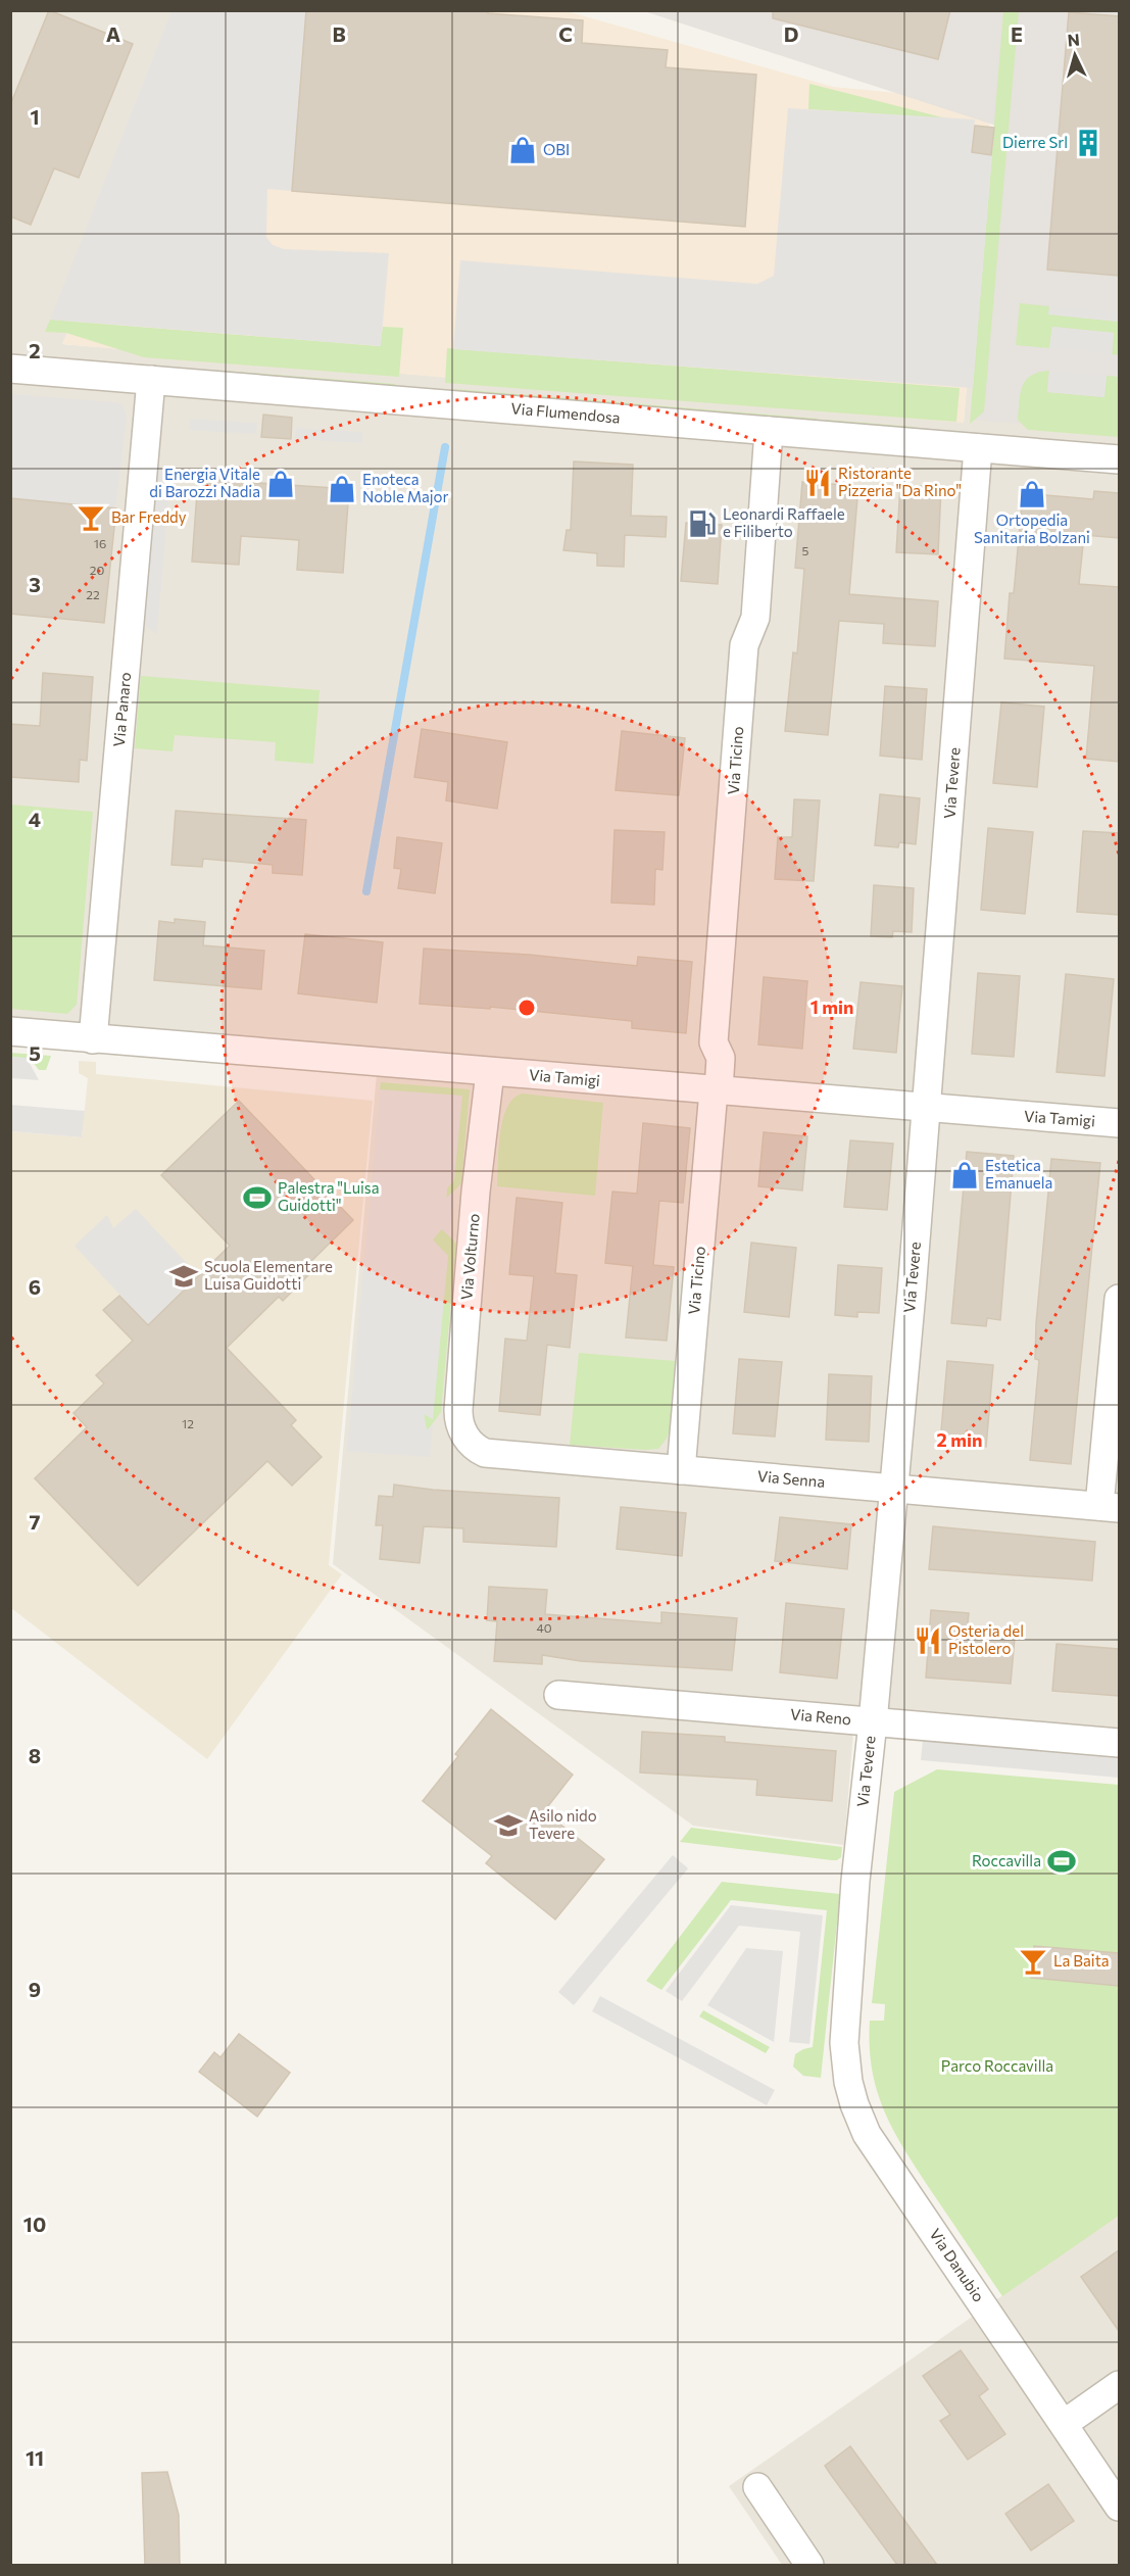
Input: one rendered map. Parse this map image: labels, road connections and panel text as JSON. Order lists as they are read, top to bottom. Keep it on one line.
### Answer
{"streets":{"street":["Via Flumendosa","Via Panaro","Via Ticino","Via Tevere","Via Tamigi","Via Volturno","Via Senna","Via Reno","Via Danubio"]},"crossings":[["Via Flumendosa","Via Panaro"],["Via Flumendosa","Via Ticino"],["Via Flumendosa","Via Tevere"],["Via Panaro","Via Tamigi"],["Via Ticino","Via Tamigi"],["Via Ticino","Via Senna"],["Via Tevere","Via Tamigi"],["Via Tevere","Via Senna"],["Via Tevere","Via Reno"],["Via Tevere","Via Danubio"],["Via Tamigi","Via Volturno"],["Via Volturno","Via Senna"]],"parks":["Parco Roccavilla"],"places":{"building":["Dierre Srl"],"shop":["OBI","Energia Vitale di Barozzi Nadia","Enoteca Noble Major","Ortopedia Sanitaria Bolzani","Estetica Emanuela"],"restaurant":["Ristorante Pizzeria \"Da Rino\"","Osteria del Pistolero"],"bar":["Bar Freddy","La Baita"],"fuel station":["Leonardi Raffaele e Filiberto"],"sports":["Palestra \"Luisa Guidotti\"","Roccavilla"],"school or university":["Scuola Elementare Luisa Guidotti","Asilo nido Tevere"]},"house_numbers":["16","5","20","22","12","40"],"north":"top","grid":{"columns":["A","B","C","D","E"],"rows":["1","2","3","4","5","6","7","8","9","10","11"]},"rings":["1 min","2 min"]}
